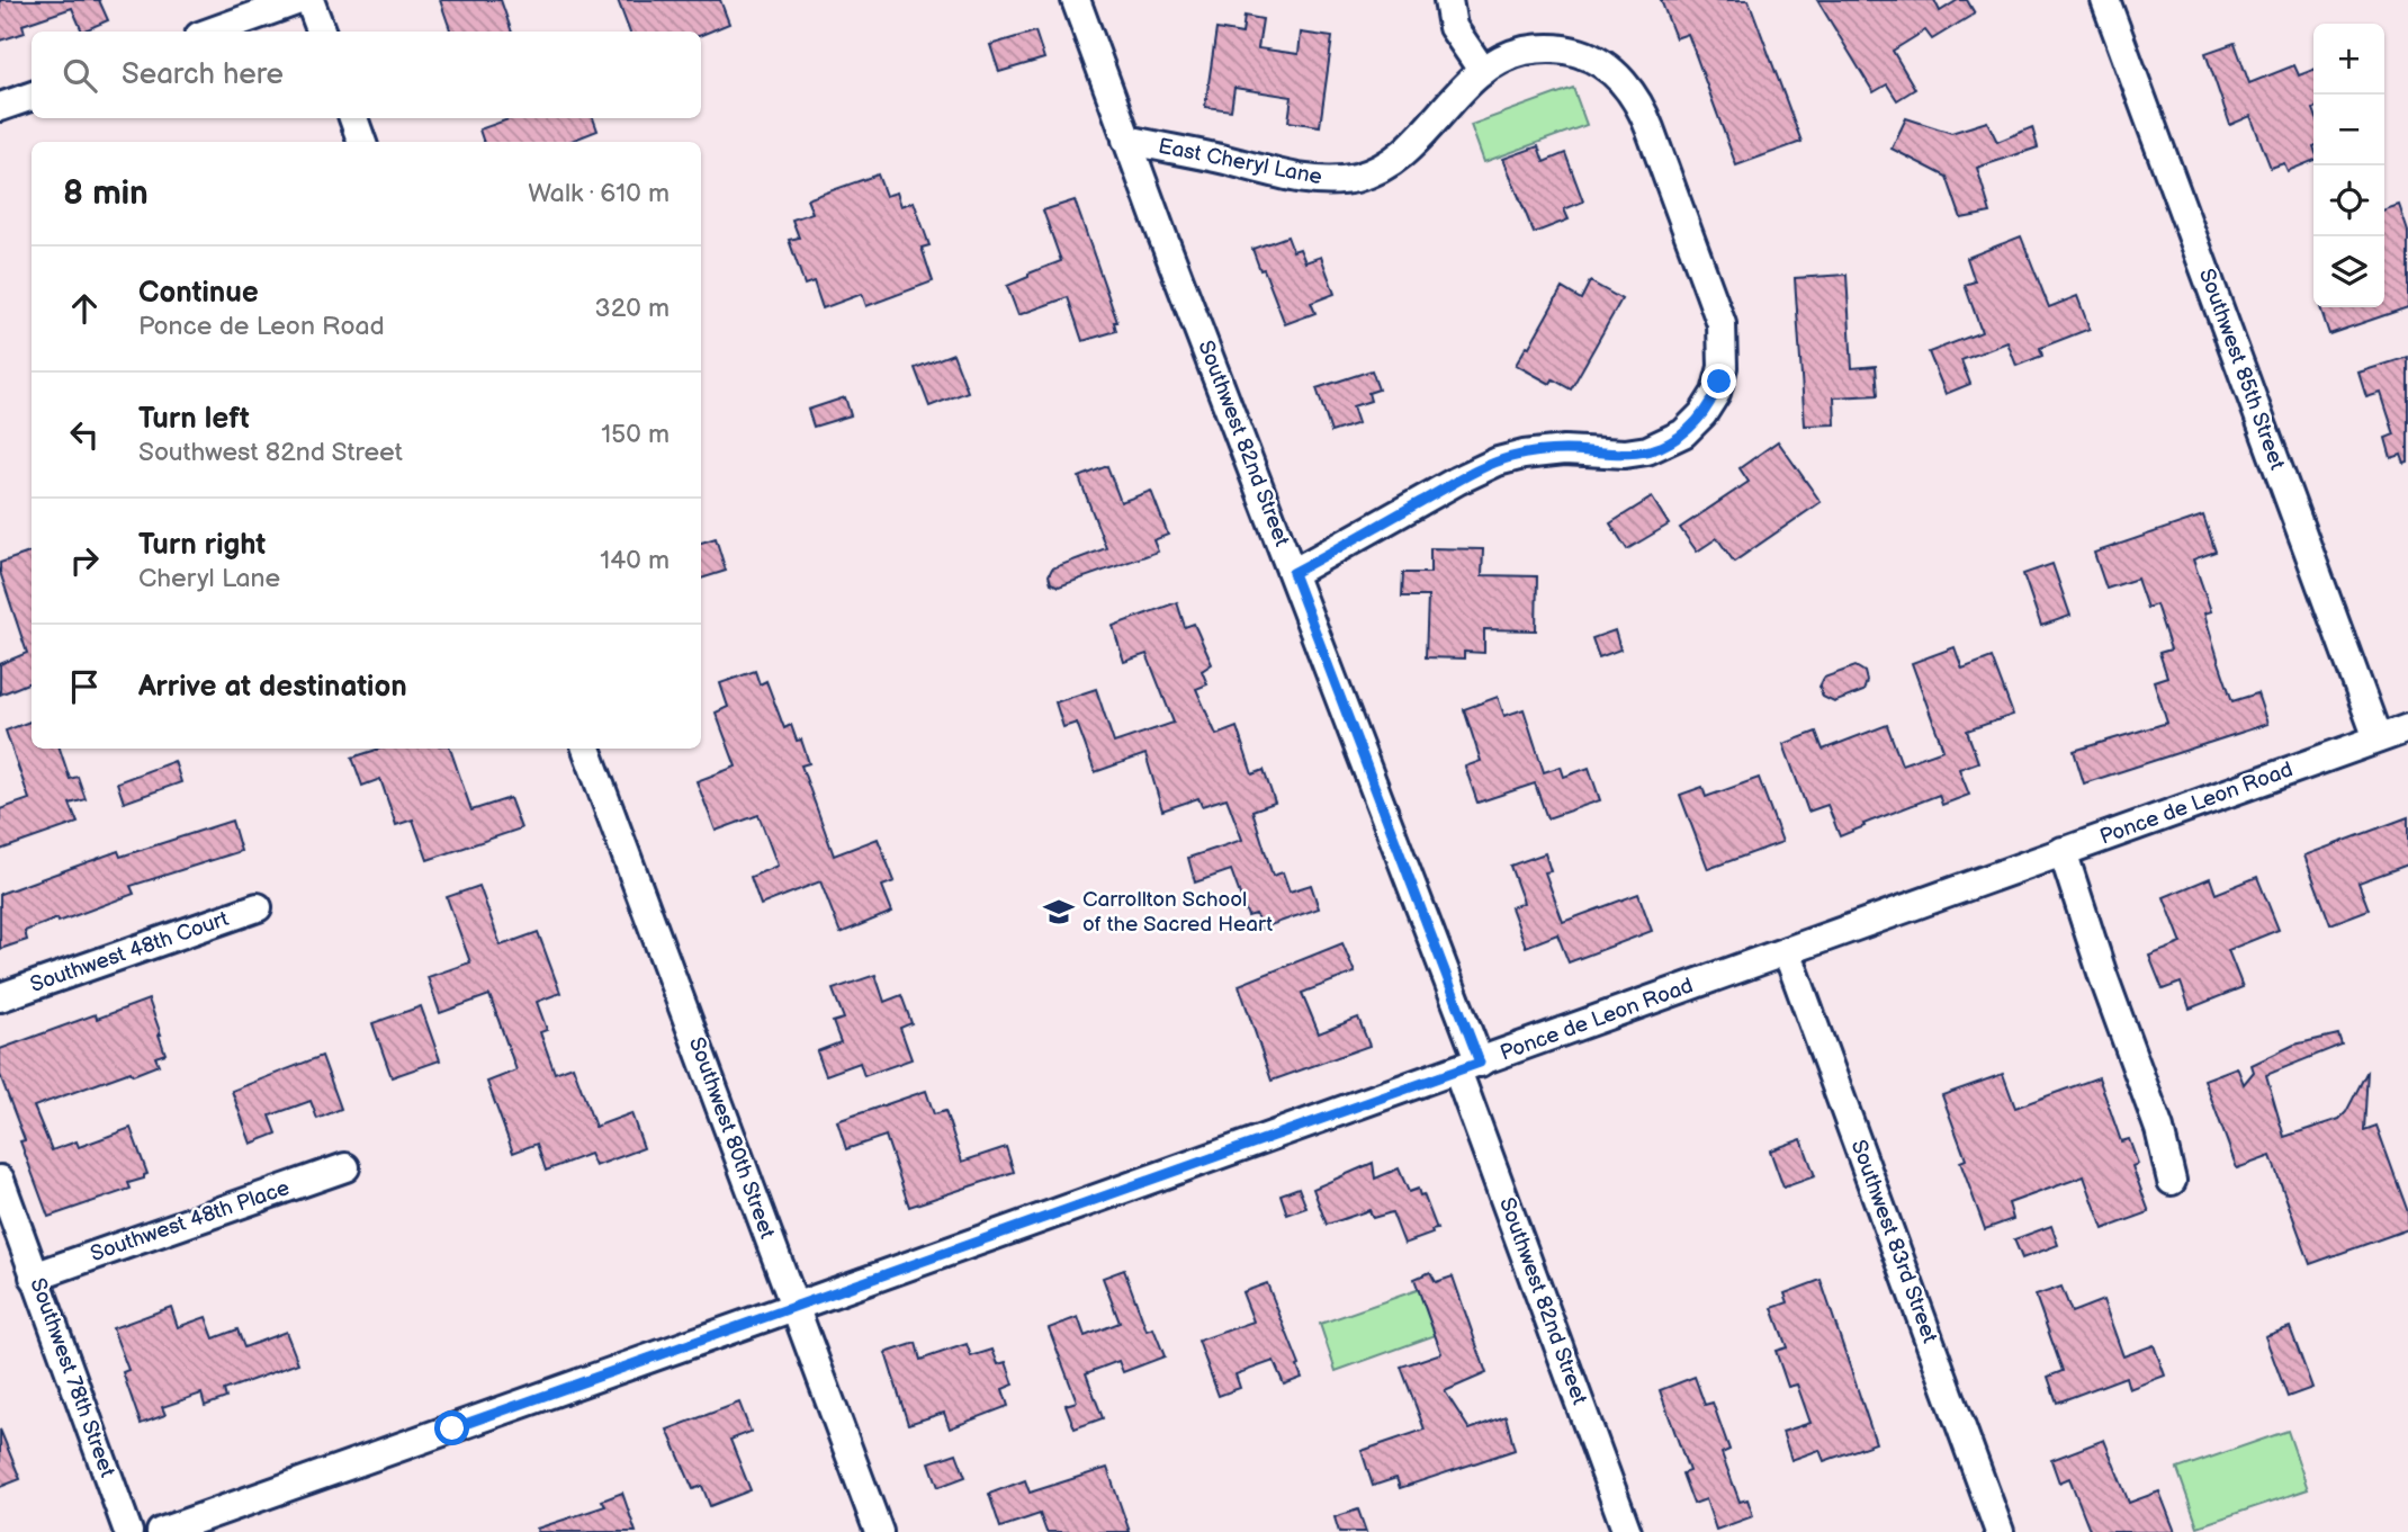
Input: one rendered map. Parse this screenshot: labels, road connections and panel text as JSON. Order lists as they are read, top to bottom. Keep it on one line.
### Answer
{"streets":{"street":["East Cheryl Lane","Southwest 85th Street","Southwest 82nd Street","Ponce de Leon Road","Southwest 48th Court","Southwest 80th Street","Southwest 48th Place","Southwest 83rd Street","Southwest 78th Street"]},"crossings":[["East Cheryl Lane","Southwest 82nd Street"],["Southwest 85th Street","Ponce de Leon Road"],["Southwest 82nd Street","Ponce de Leon Road"],["Ponce de Leon Road","Southwest 80th Street"],["Ponce de Leon Road","Southwest 83rd Street"],["Southwest 48th Place","Southwest 78th Street"]],"places":{"school or university":["Carrollton School of the Sacred Heart"]},"page":{"map_buttons":["+","−"],"search":"Search here","heading":["8 min","Walk · 610 m"],"list":[["Continue","Ponce de Leon Road","320 m"],["Turn left","Southwest 82nd Street","150 m"],["Turn right","Cheryl Lane","140 m"],"Arrive at destination"]}}
